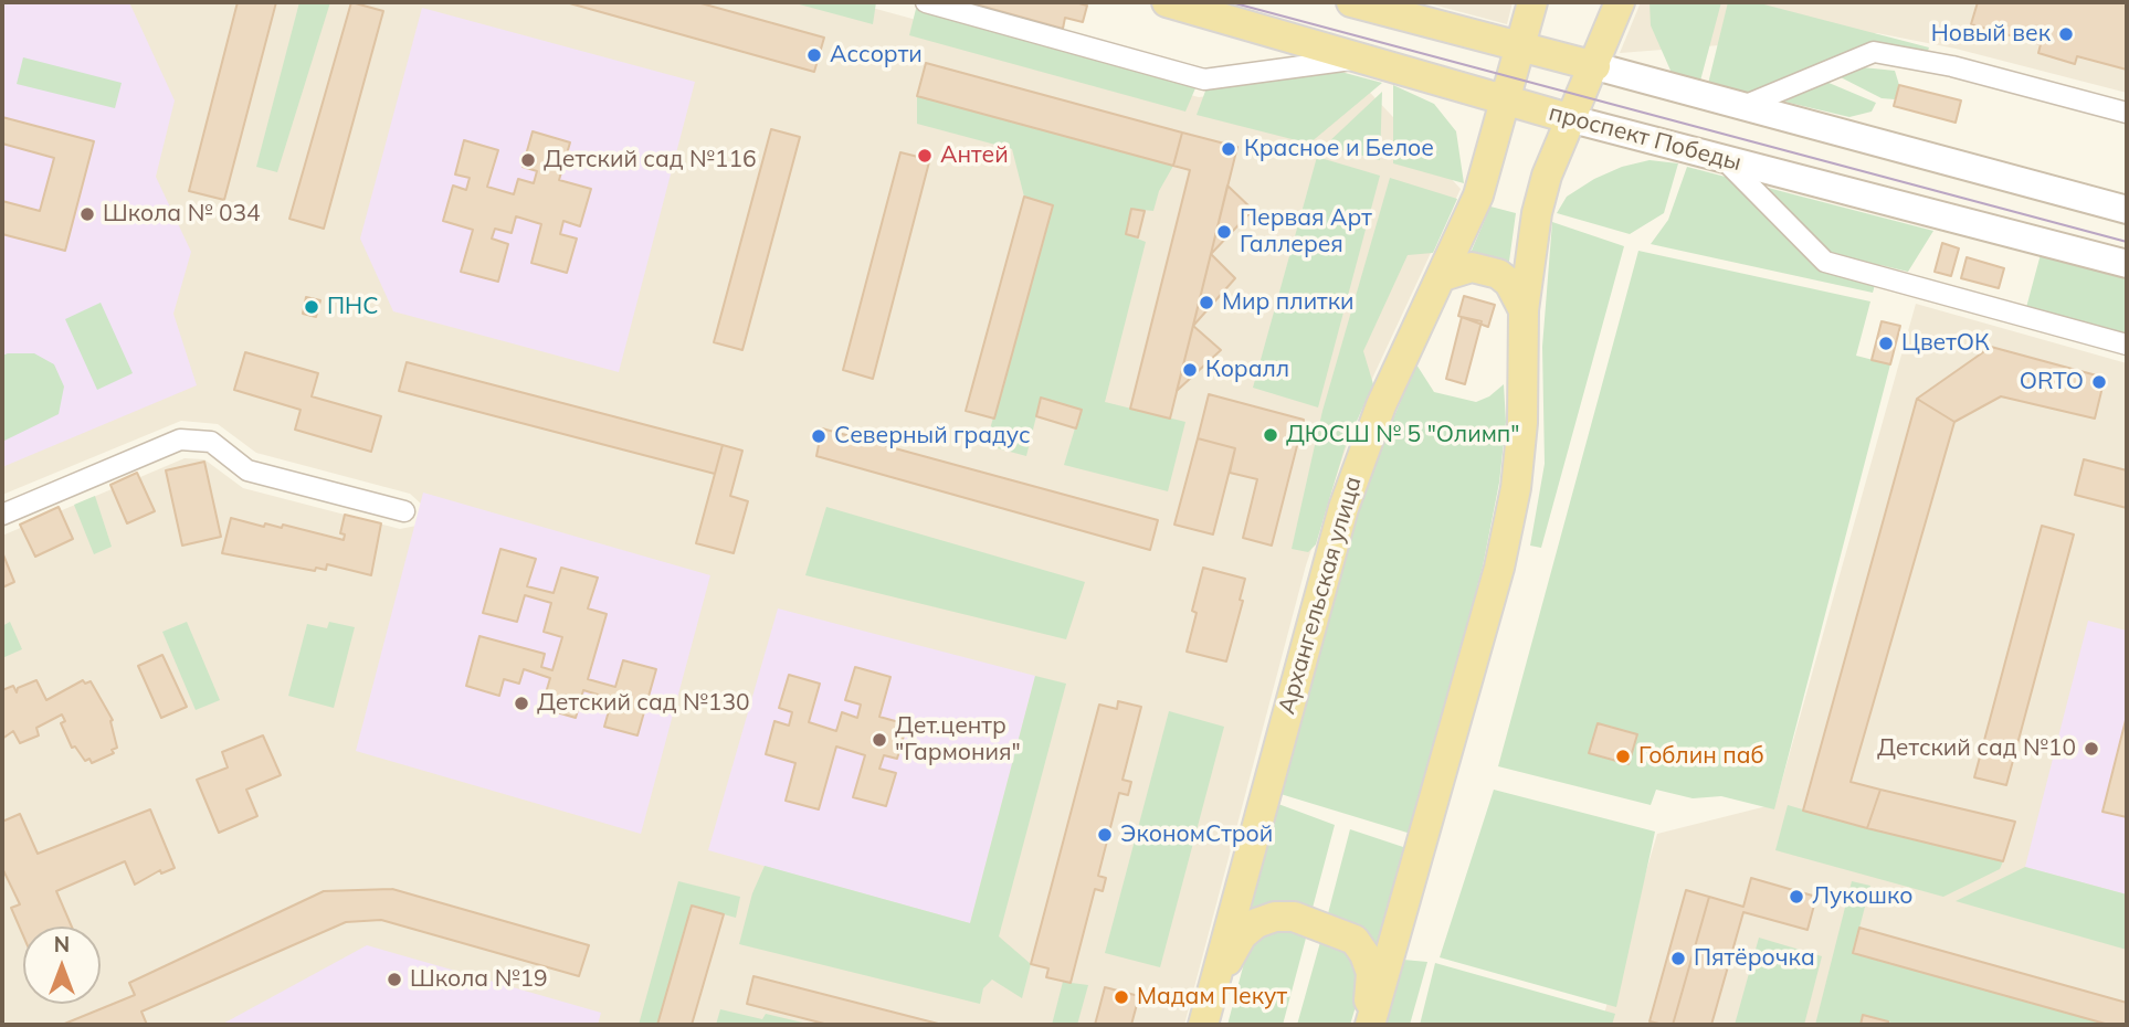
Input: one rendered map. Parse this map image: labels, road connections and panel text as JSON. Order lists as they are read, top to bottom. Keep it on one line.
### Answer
{"streets":{"main road":["проспект Победы","Архангельская улица"]},"crossings":[["проспект Победы","Архангельская улица"]],"places":["Новый век","Ассорти","Красное и Белое","Антей","Детский сад №116","Школа № 034","Первая Арт Галлерея","Мир плитки","ПНС","ЦветОК","Коралл","ORTO","ДЮСШ № 5 \"Олимп\"","Северный градус","Детский сад №130","Дет.центр \"Гармония\"","Детский сад №10","Гоблин паб","ЭкономСтрой","Лукошко","Пятёрочка","Школа №19","Мадам Пекут"],"north":"top"}
